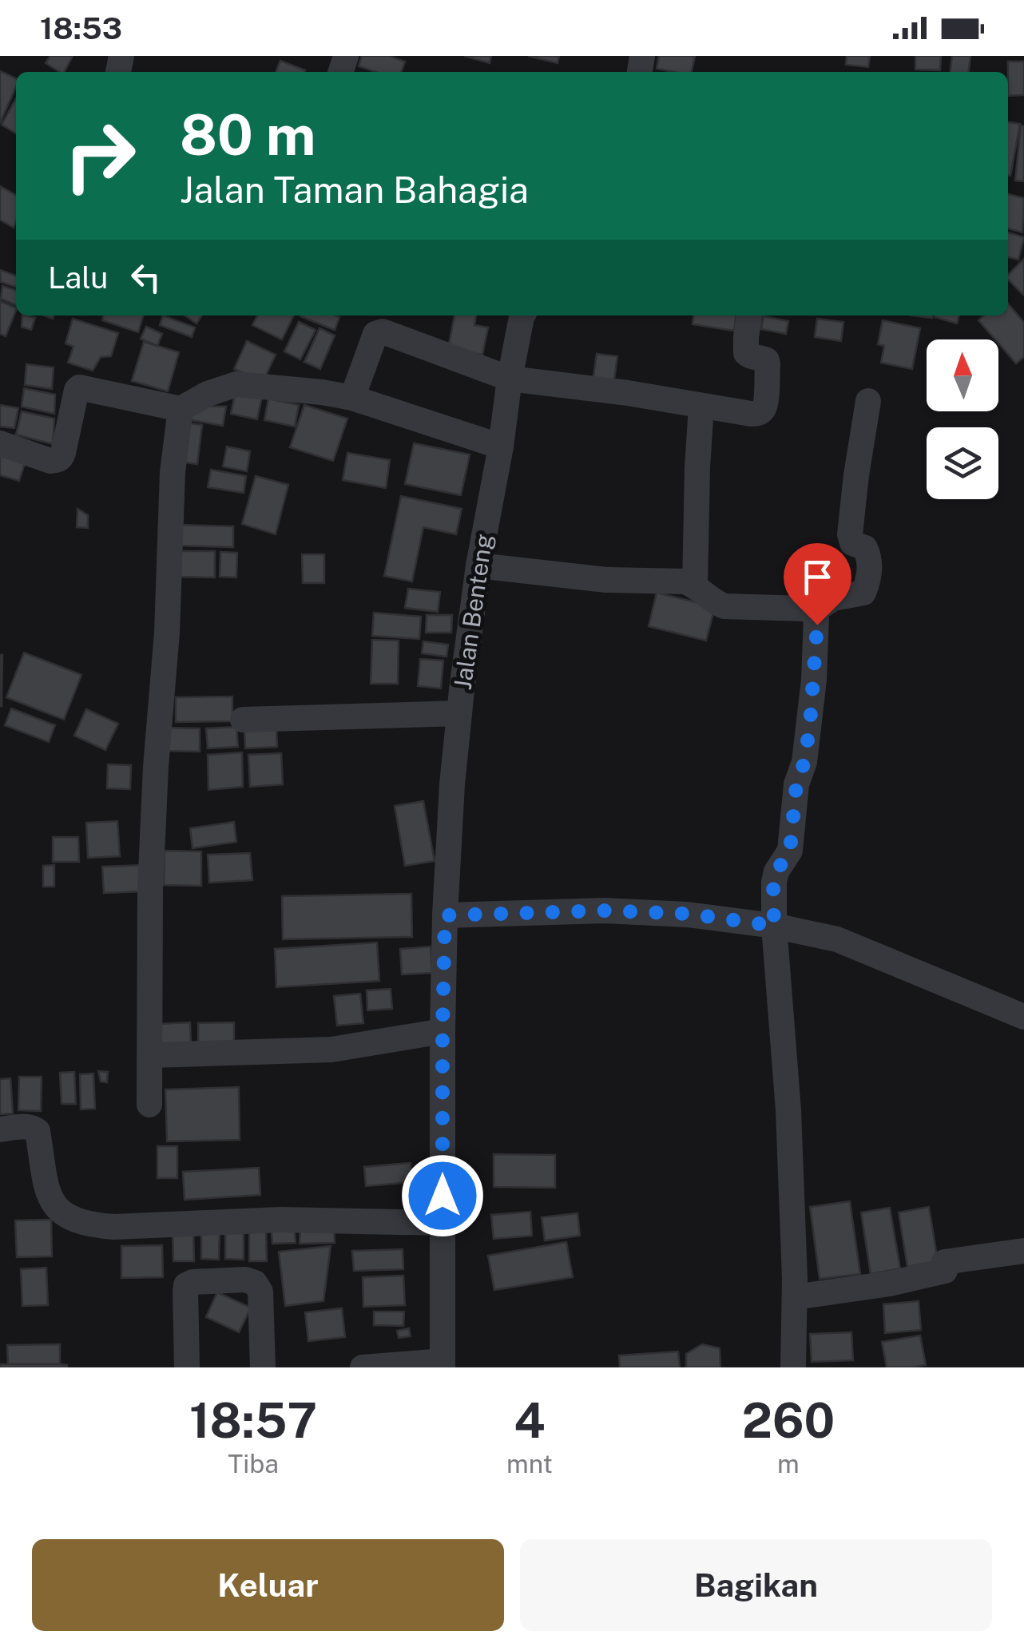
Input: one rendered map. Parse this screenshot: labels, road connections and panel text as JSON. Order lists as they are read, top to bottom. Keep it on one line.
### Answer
{"streets":{"street":["Jalan Benteng"]},"north":"top","page":{"status":"18:53","turn":["80 m","Jalan Taman Bahagia"],"then":"Lalu","eta":["18:57","Tiba","4","mnt","260","m"],"buttons":["Keluar","Bagikan"]}}
